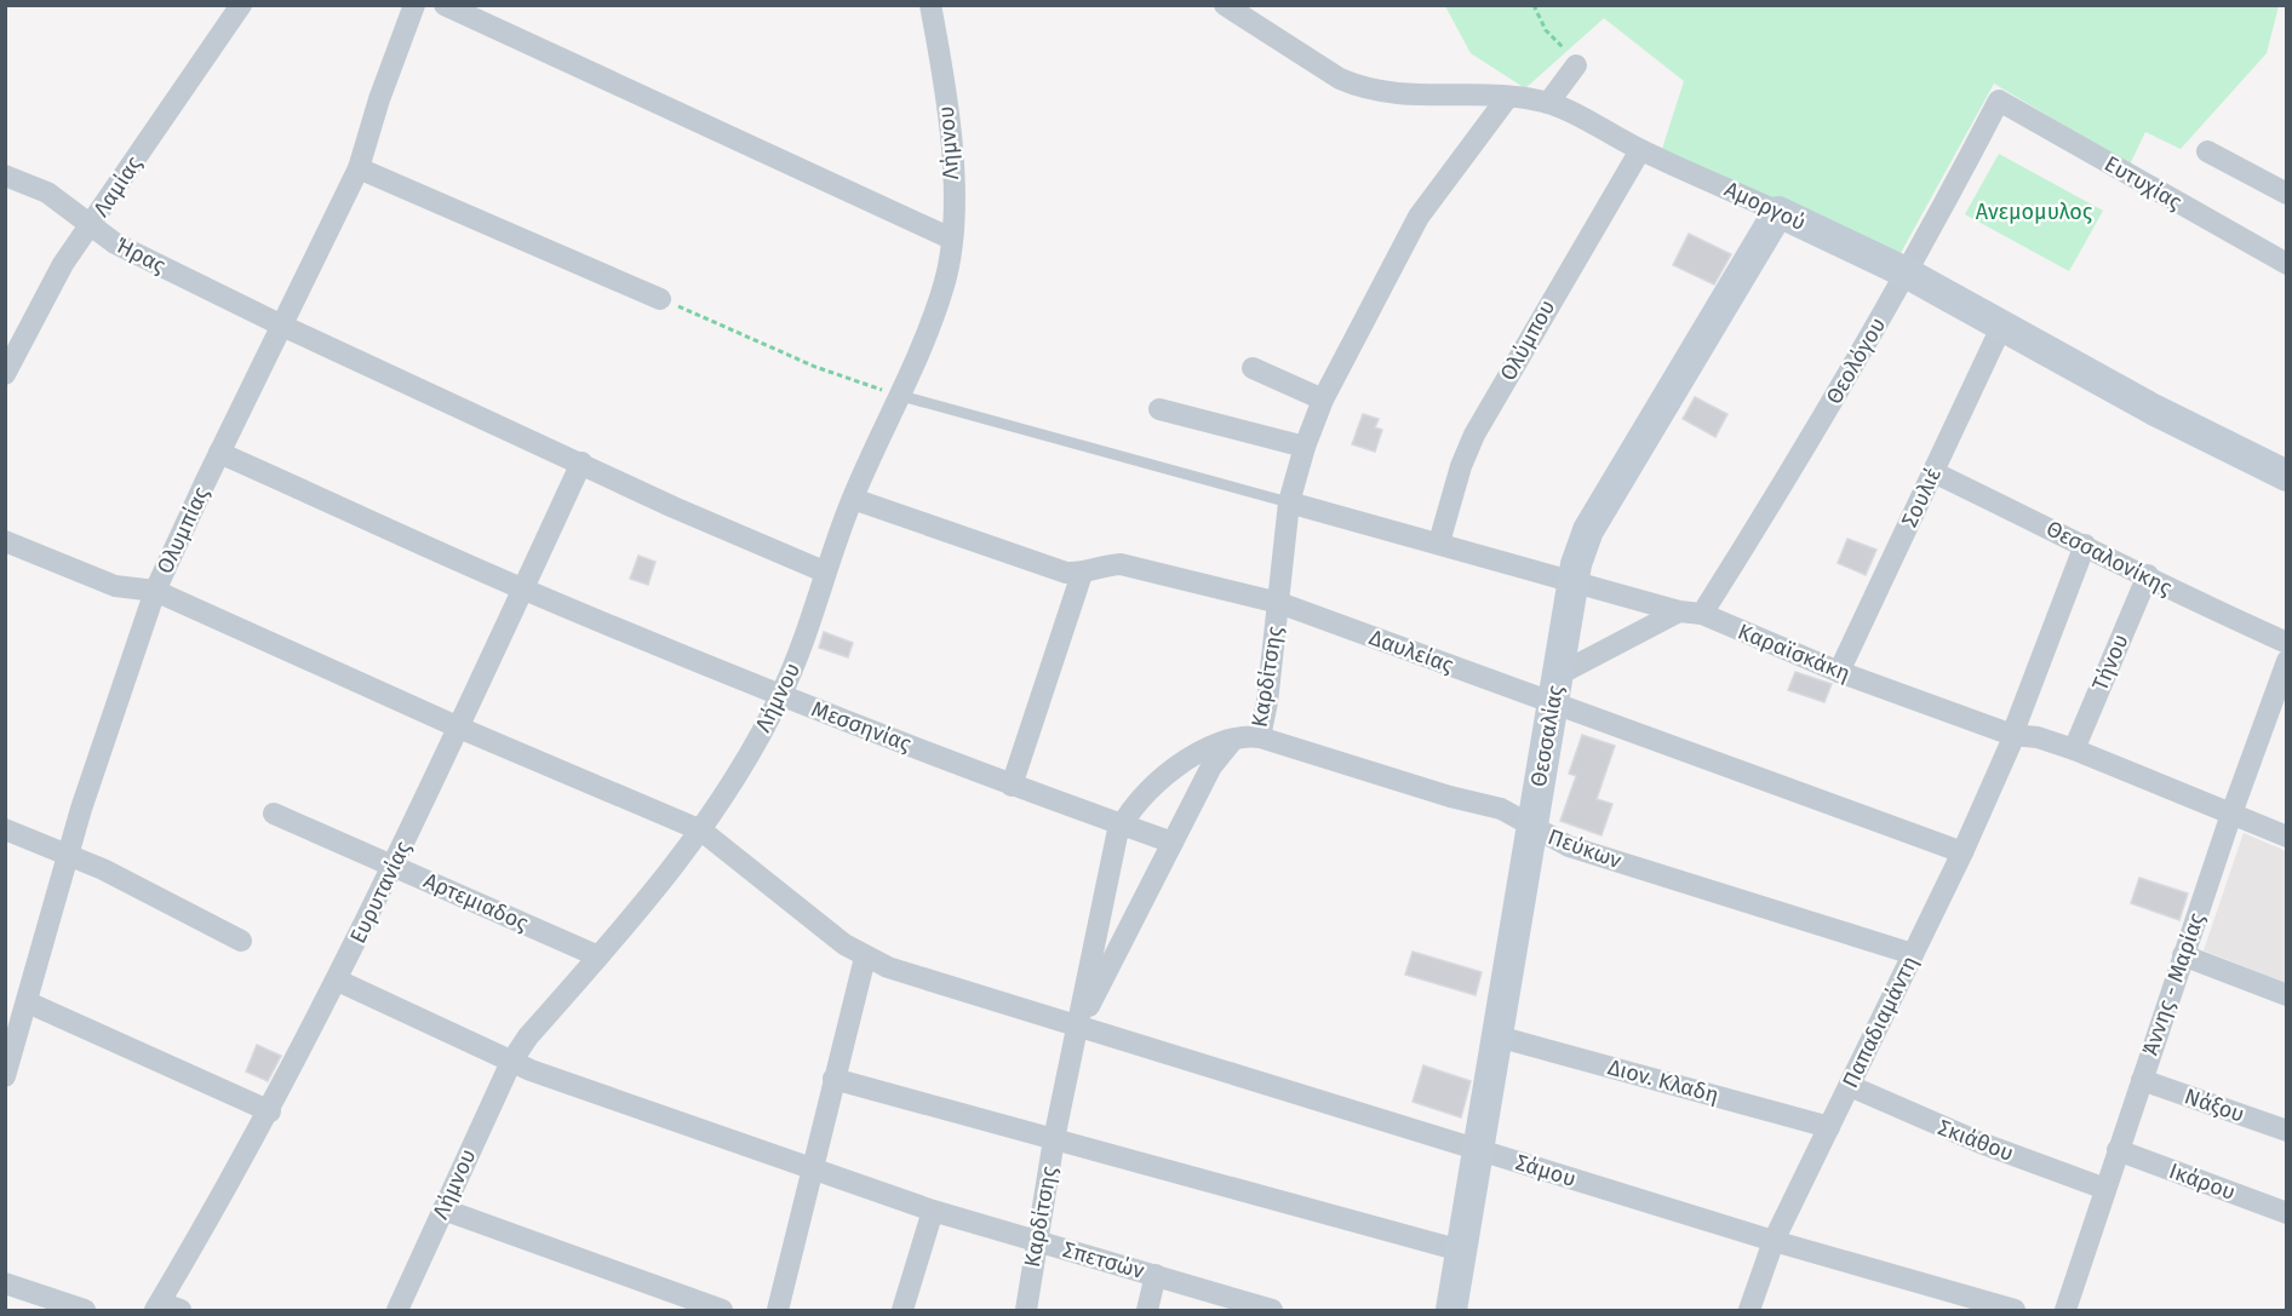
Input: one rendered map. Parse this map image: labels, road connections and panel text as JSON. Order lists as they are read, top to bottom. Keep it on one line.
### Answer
{"streets":{"street":["Λήμνου","Ευτυχίας","Λαμίας","Αμοργού","Ήρας","Ολύμπου","Θεολόγου","Σουλιέ","Ολυμπίας","Θεσσαλονίκης","Δαυλείας","Καραϊσκάκη","Τήνου","Καρδίτσης","Μεσσηνίας","Θεσσαλίας","Πεύκων","Ευρυτανίας","Αρτεμιαδος","Άννης - Μαρίας","Παπαδιαμάντη","Διον. Κλαδη","Νάξου","Σκιάθου","Σάμου","Ικάρου","Σπετσών"]},"crossings":[["Λήμνου","Ήρας"],["Λήμνου","Δαυλείας"],["Λήμνου","Μεσσηνίας"],["Λήμνου","Αρτεμιαδος"],["Λήμνου","Σπετσών"],["Ευτυχίας","Θεολόγου"],["Λαμίας","Ήρας"],["Αμοργού","Ολύμπου"],["Αμοργού","Θεολόγου"],["Αμοργού","Σουλιέ"],["Αμοργού","Καρδίτσης"],["Αμοργού","Θεσσαλίας"],["Ήρας","Ολυμπίας"],["Ήρας","Ευρυτανίας"],["Ολύμπου","Καραϊσκάκη"],["Θεολόγου","Καραϊσκάκη"],["Σουλιέ","Θεσσαλονίκης"],["Σουλιέ","Καραϊσκάκη"],["Ολυμπίας","Μεσσηνίας"],["Θεσσαλονίκης","Τήνου"],["Θεσσαλονίκης","Παπαδιαμάντη"],["Δαυλείας","Καρδίτσης"],["Δαυλείας","Θεσσαλίας"],["Δαυλείας","Παπαδιαμάντη"],["Καραϊσκάκη","Τήνου"],["Καραϊσκάκη","Καρδίτσης"],["Καραϊσκάκη","Θεσσαλίας"],["Καραϊσκάκη","Άννης - Μαρίας"],["Καραϊσκάκη","Παπαδιαμάντη"],["Καρδίτσης","Μεσσηνίας"],["Καρδίτσης","Πεύκων"],["Καρδίτσης","Σάμου"],["Καρδίτσης","Σπετσών"],["Μεσσηνίας","Ευρυτανίας"],["Θεσσαλίας","Πεύκων"],["Θεσσαλίας","Διον. Κλαδη"],["Θεσσαλίας","Σάμου"],["Πεύκων","Παπαδιαμάντη"],["Ευρυτανίας","Αρτεμιαδος"],["Ευρυτανίας","Σπετσών"],["Άννης - Μαρίας","Νάξου"],["Άννης - Μαρίας","Σκιάθου"],["Άννης - Μαρίας","Ικάρου"],["Παπαδιαμάντη","Διον. Κλαδη"],["Παπαδιαμάντη","Σκιάθου"],["Παπαδιαμάντη","Σάμου"]],"parks":["Ανεμομυλος"]}
